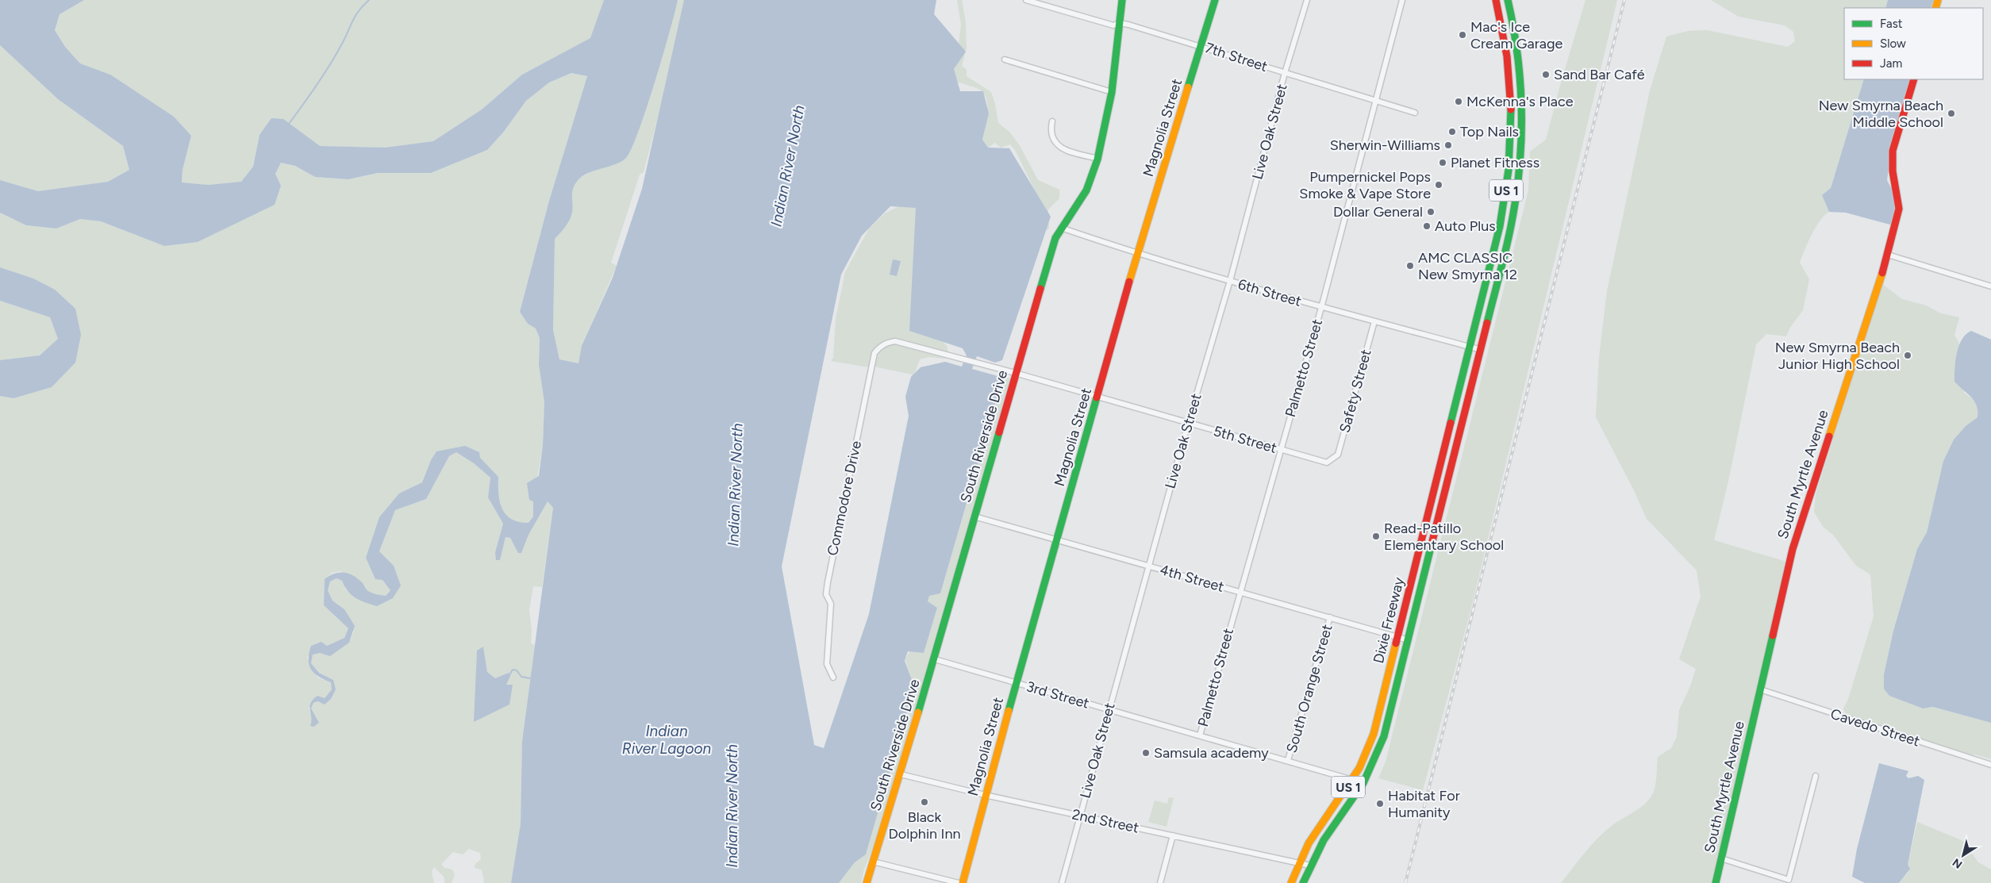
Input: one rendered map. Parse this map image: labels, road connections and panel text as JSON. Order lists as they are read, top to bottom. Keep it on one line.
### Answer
{"streets":{"street":["7th Street","Magnolia Street","Live Oak Street","US 1","6th Street","Palmetto Street","Safety Street","South Riverside Drive","5th Street","South Myrtle Avenue","Commodore Drive","4th Street","Dixie Freeway","South Orange Street","3rd Street","Cavedo Street","2nd Street"]},"crossings":[["7th Street","Magnolia Street"],["7th Street","Live Oak Street"],["7th Street","Palmetto Street"],["7th Street","South Riverside Drive"],["Magnolia Street","6th Street"],["Magnolia Street","5th Street"],["Magnolia Street","4th Street"],["Magnolia Street","3rd Street"],["Magnolia Street","2nd Street"],["Live Oak Street","6th Street"],["Live Oak Street","5th Street"],["Live Oak Street","4th Street"],["Live Oak Street","3rd Street"],["Live Oak Street","2nd Street"],["US 1","6th Street"],["US 1","Dixie Freeway"],["6th Street","Palmetto Street"],["6th Street","Safety Street"],["6th Street","South Riverside Drive"],["6th Street","Dixie Freeway"],["Palmetto Street","5th Street"],["Palmetto Street","4th Street"],["Palmetto Street","3rd Street"],["Safety Street","5th Street"],["South Riverside Drive","5th Street"],["South Riverside Drive","4th Street"],["South Riverside Drive","3rd Street"],["South Riverside Drive","2nd Street"],["5th Street","Commodore Drive"],["South Myrtle Avenue","Cavedo Street"],["4th Street","Dixie Freeway"],["4th Street","South Orange Street"],["Dixie Freeway","3rd Street"],["Dixie Freeway","2nd Street"],["South Orange Street","3rd Street"]],"water":["Indian River North","Indian River Lagoon"],"places":["Mac's Ice Cream Garage","Sand Bar Café","McKenna's Place","New Smyrna Beach Middle School","Top Nails","Sherwin-Williams","Planet Fitness","Pumpernickel Pops Smoke & Vape Store","Dollar General","Auto Plus","AMC CLASSIC New Smyrna 12","New Smyrna Beach Junior High School","Read-Patillo Elementary School","Samsula academy","Black Dolphin Inn","Habitat For Humanity"],"legend":["Fast","Slow","Jam"],"north":"bottom left"}
